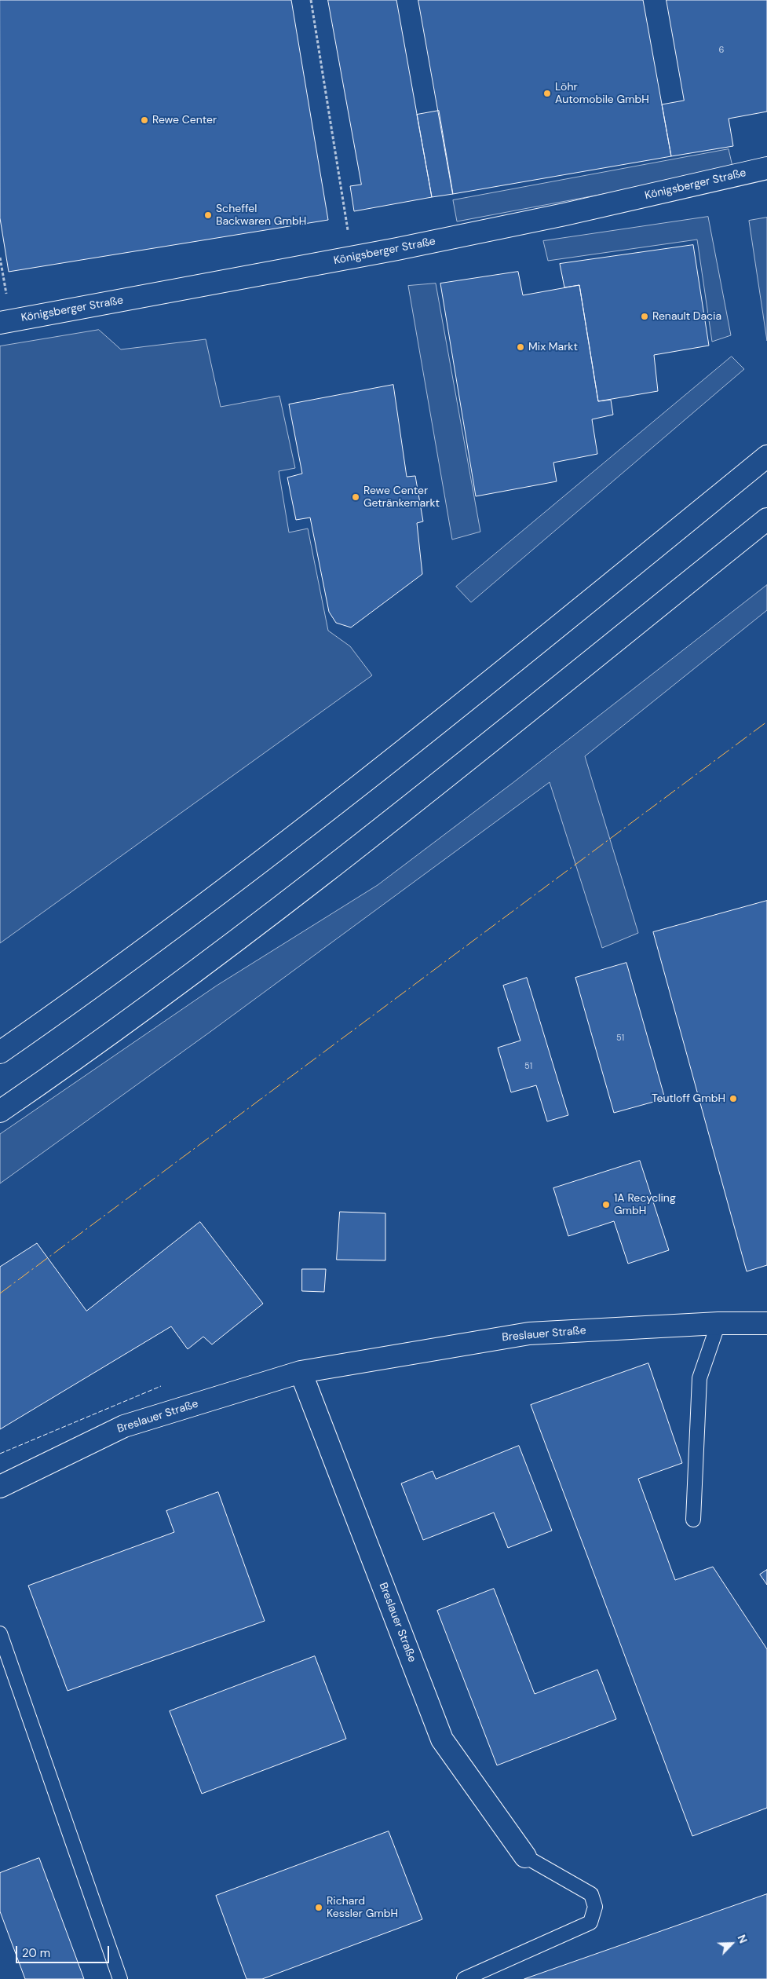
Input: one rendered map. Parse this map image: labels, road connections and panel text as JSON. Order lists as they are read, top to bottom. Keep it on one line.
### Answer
{"streets":{"main road":["Königsberger Straße","Breslauer Straße"]},"places":["Löhr Automobile GmbH","Rewe Center","Scheffel Backwaren GmbH","Renault Dacia","Mix Markt","Rewe Center Getränkemarkt","Teutloff GmbH","1A Recycling GmbH","Richard Kessler GmbH"],"house_numbers":["6","51","51"],"scale_bar":"20 m","north":"top right"}
